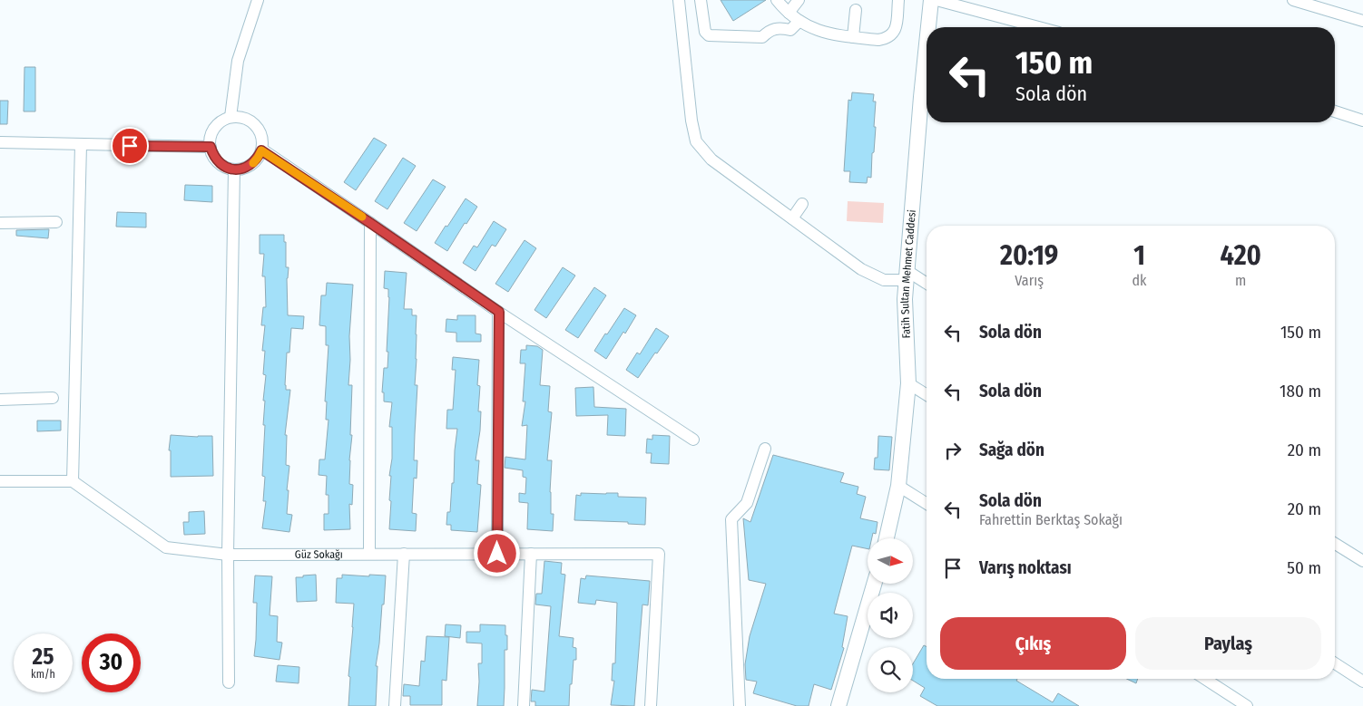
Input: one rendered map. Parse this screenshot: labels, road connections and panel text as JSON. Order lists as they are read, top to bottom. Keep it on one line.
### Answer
{"streets":{"main road":["Fatih Sultan Mehmet Caddesi"],"street":["Güz Sokağı"]},"north":"right","page":{"turn":["150 m","Sola dön"],"eta":["20:19","Varış","1","dk","420","m"],"list":[{"name":"Sola dön","value":"150 m"},{"name":"Sola dön","value":"180 m"},{"name":"Sağa dön","value":"20 m"},{"name":"Sola dön","note":"Fahrettin Berktaş Sokağı","value":"20 m"},{"name":"Varış noktası","value":"50 m"}],"buttons":["Çıkış","Paylaş"],"speed":"25 km/h","limit":"30"}}
